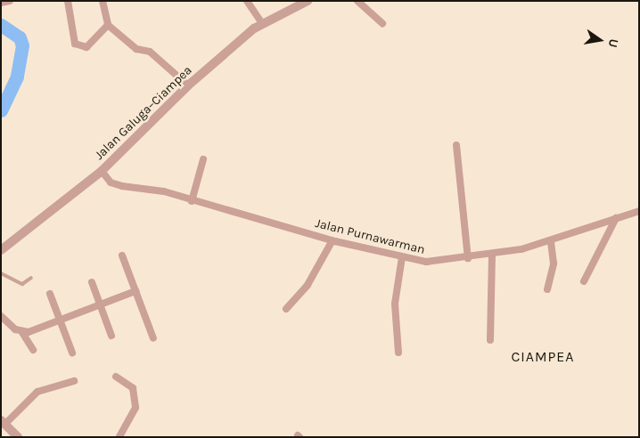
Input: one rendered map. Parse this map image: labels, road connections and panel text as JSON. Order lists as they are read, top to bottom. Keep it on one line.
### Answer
{"streets":{"street":["Jalan Galuga–Ciampea","Jalan Purnawarman"]},"crossings":[["Jalan Galuga–Ciampea","Jalan Purnawarman"]],"districts":["CIAMPEA"],"north":"right"}
